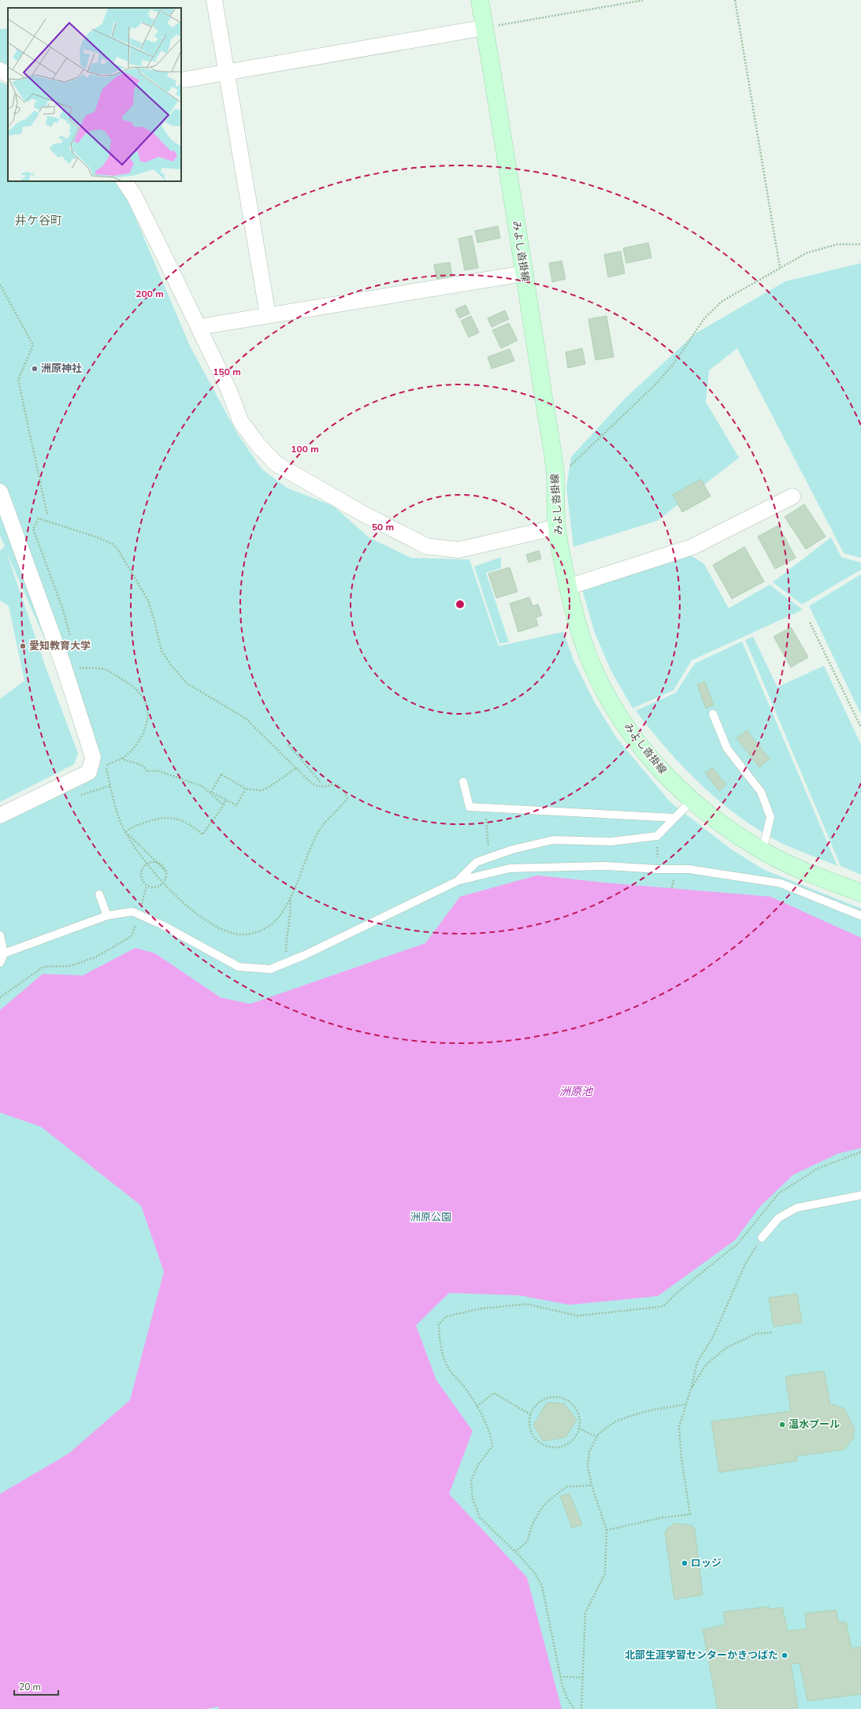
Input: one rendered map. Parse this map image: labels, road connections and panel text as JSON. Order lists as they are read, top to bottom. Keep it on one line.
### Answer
{"streets":{"main road":["みよし沓掛線"]},"districts":["井ケ谷町"],"water":["洲原池"],"parks":["洲原公園"],"places":["洲原神社","愛知教育大学","温水プール","ロッジ","北部生涯学習センターかきつばた"],"scale_bar":"20 m","rings":["200 m","150 m","100 m","50 m"]}
